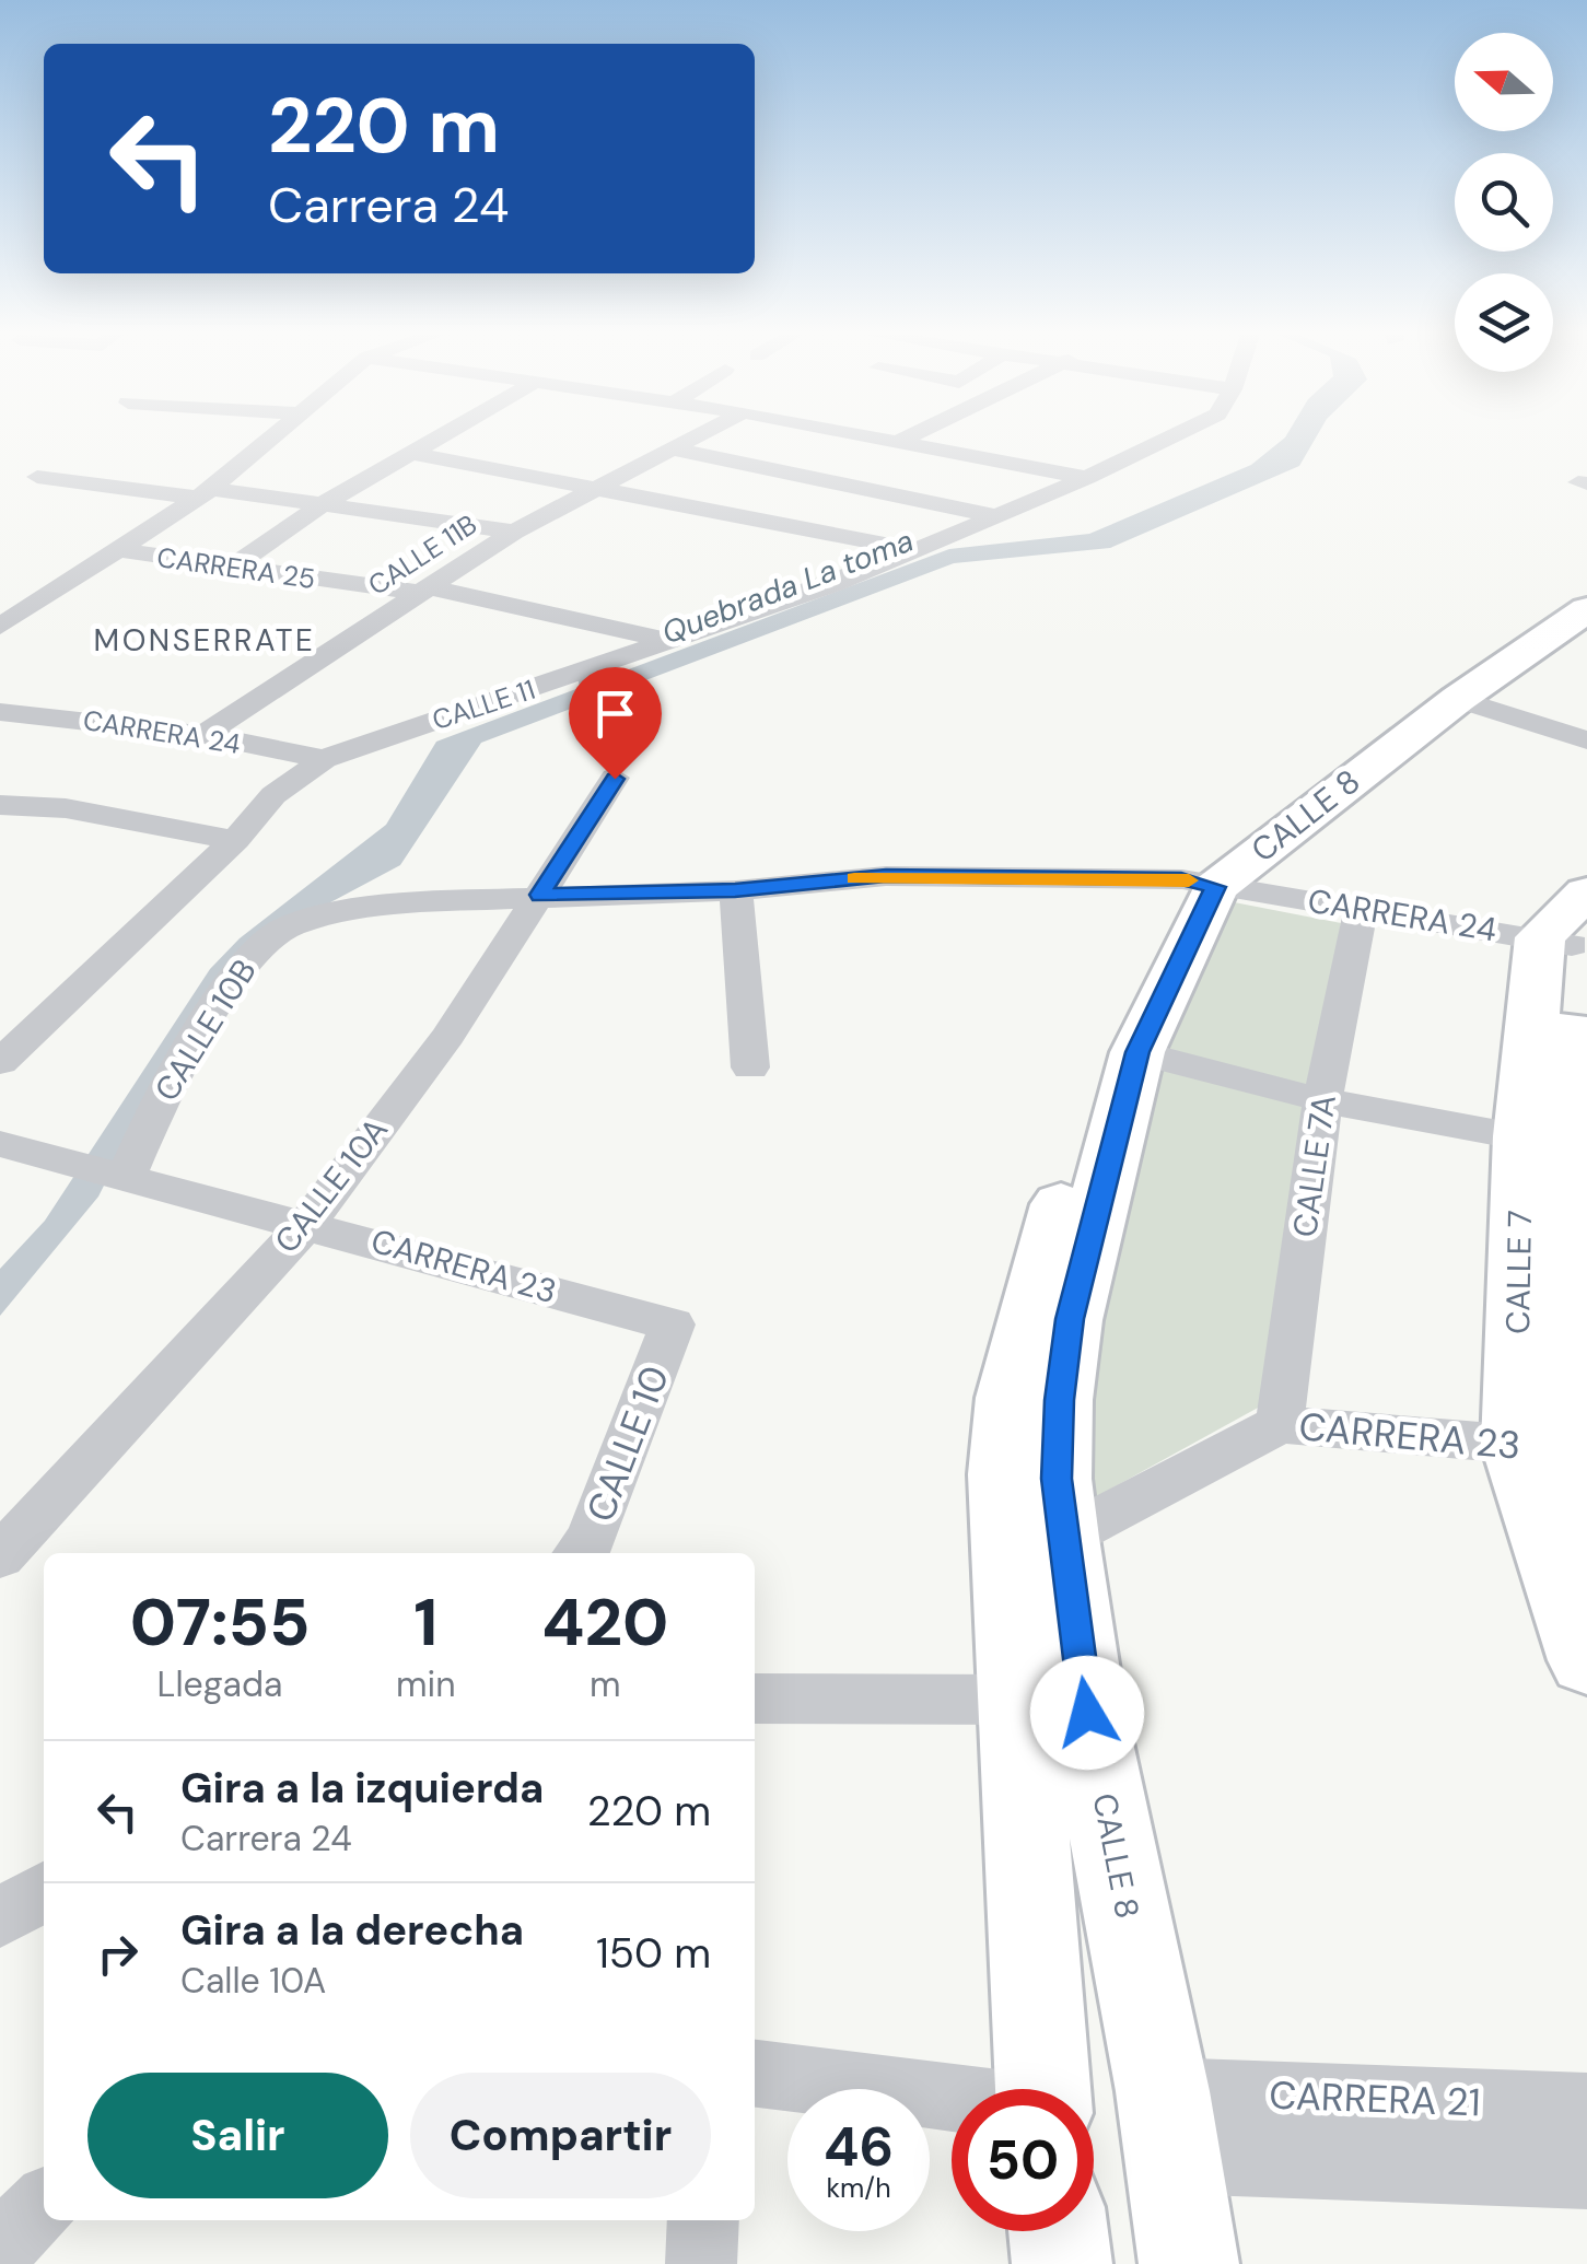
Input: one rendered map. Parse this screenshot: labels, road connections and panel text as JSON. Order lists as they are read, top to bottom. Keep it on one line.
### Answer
{"streets":{"main road":["CALLE 8","CALLE 7"],"street":["CALLE 11B","CARRERA 25","CALLE 11","CARRERA 24","CALLE 10B","CALLE 7A","CALLE 10A","CARRERA 23","CALLE 10","CARRERA 21"]},"crossings":[["CALLE 11B","CARRERA 25"],["CALLE 11B","CARRERA 24"],["CARRERA 25","CALLE 11"],["CALLE 11","CARRERA 24"],["CARRERA 24","CALLE 8"],["CARRERA 24","CALLE 10B"],["CARRERA 24","CALLE 7A"],["CARRERA 24","CALLE 10A"],["CARRERA 24","CALLE 7"],["CALLE 8","CARRERA 23"],["CALLE 8","CARRERA 21"],["CALLE 10B","CARRERA 23"],["CALLE 7A","CARRERA 23"],["CALLE 10A","CARRERA 23"],["CARRERA 23","CALLE 7"],["CARRERA 23","CALLE 10"]],"districts":["MONSERRATE"],"water":["Quebrada La toma"],"north":"left","page":{"turn":["220 m","Carrera 24"],"eta":["07:55","Llegada","1","min","420","m"],"list":[{"name":"Gira a la izquierda","note":"Carrera 24","value":"220 m"},{"name":"Gira a la derecha","note":"Calle 10A","value":"150 m"}],"buttons":["Salir","Compartir"],"speed":"46 km/h","limit":"50"}}
